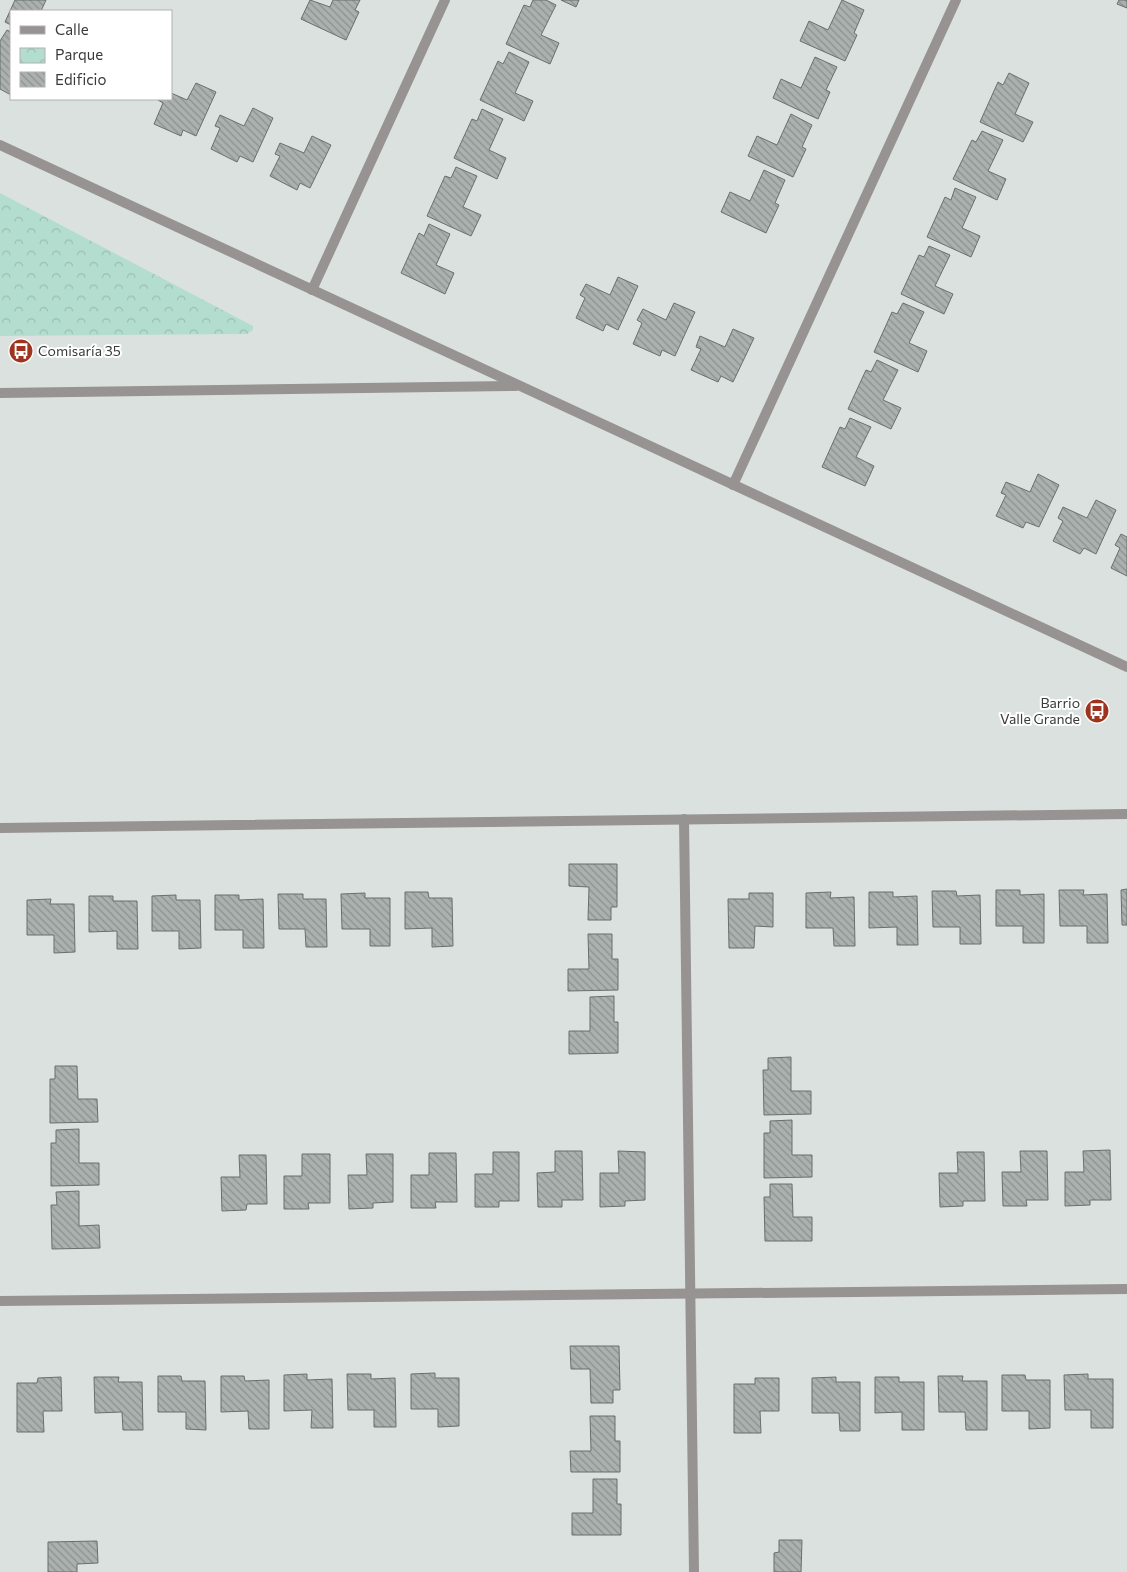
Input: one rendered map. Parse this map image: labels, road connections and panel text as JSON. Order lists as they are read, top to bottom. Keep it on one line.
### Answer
{"places":{"bus stop":["Comisaría 35","Barrio Valle Grande"]},"legend":["Calle","Parque","Edificio"]}
